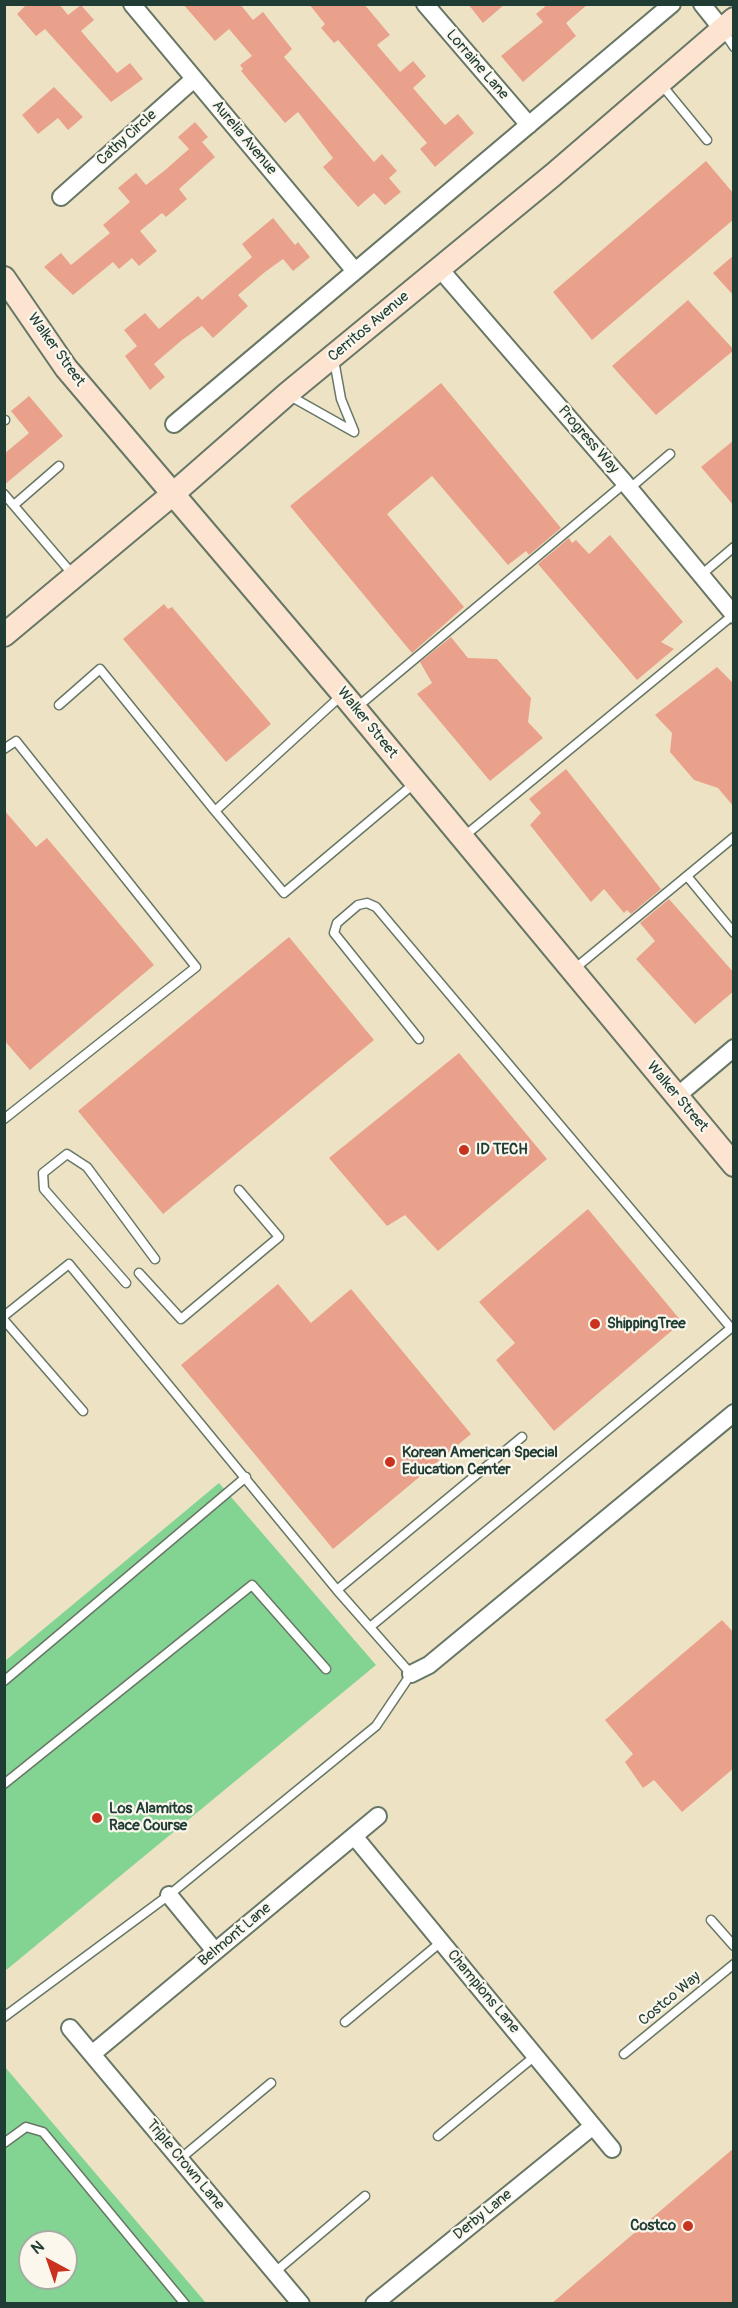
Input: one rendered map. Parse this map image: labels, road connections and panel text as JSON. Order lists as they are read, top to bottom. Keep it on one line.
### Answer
{"streets":{"main road":["Cerritos Avenue","Walker Street"],"street":["Lorraine Lane","Cathy Circle","Aurelia Avenue","Progress Way","Belmont Lane","Champions Lane","Triple Crown Lane","Derby Lane"],"lane":["Costco Way"]},"crossings":[["Cathy Circle","Aurelia Avenue"],["Cerritos Avenue","Walker Street"],["Cerritos Avenue","Progress Way"],["Belmont Lane","Champions Lane"],["Belmont Lane","Triple Crown Lane"],["Champions Lane","Derby Lane"]],"places":["ID TECH","ShippingTree","Korean American Special Education Center","Los Alamitos Race Course","Costco"],"north":"top left"}
